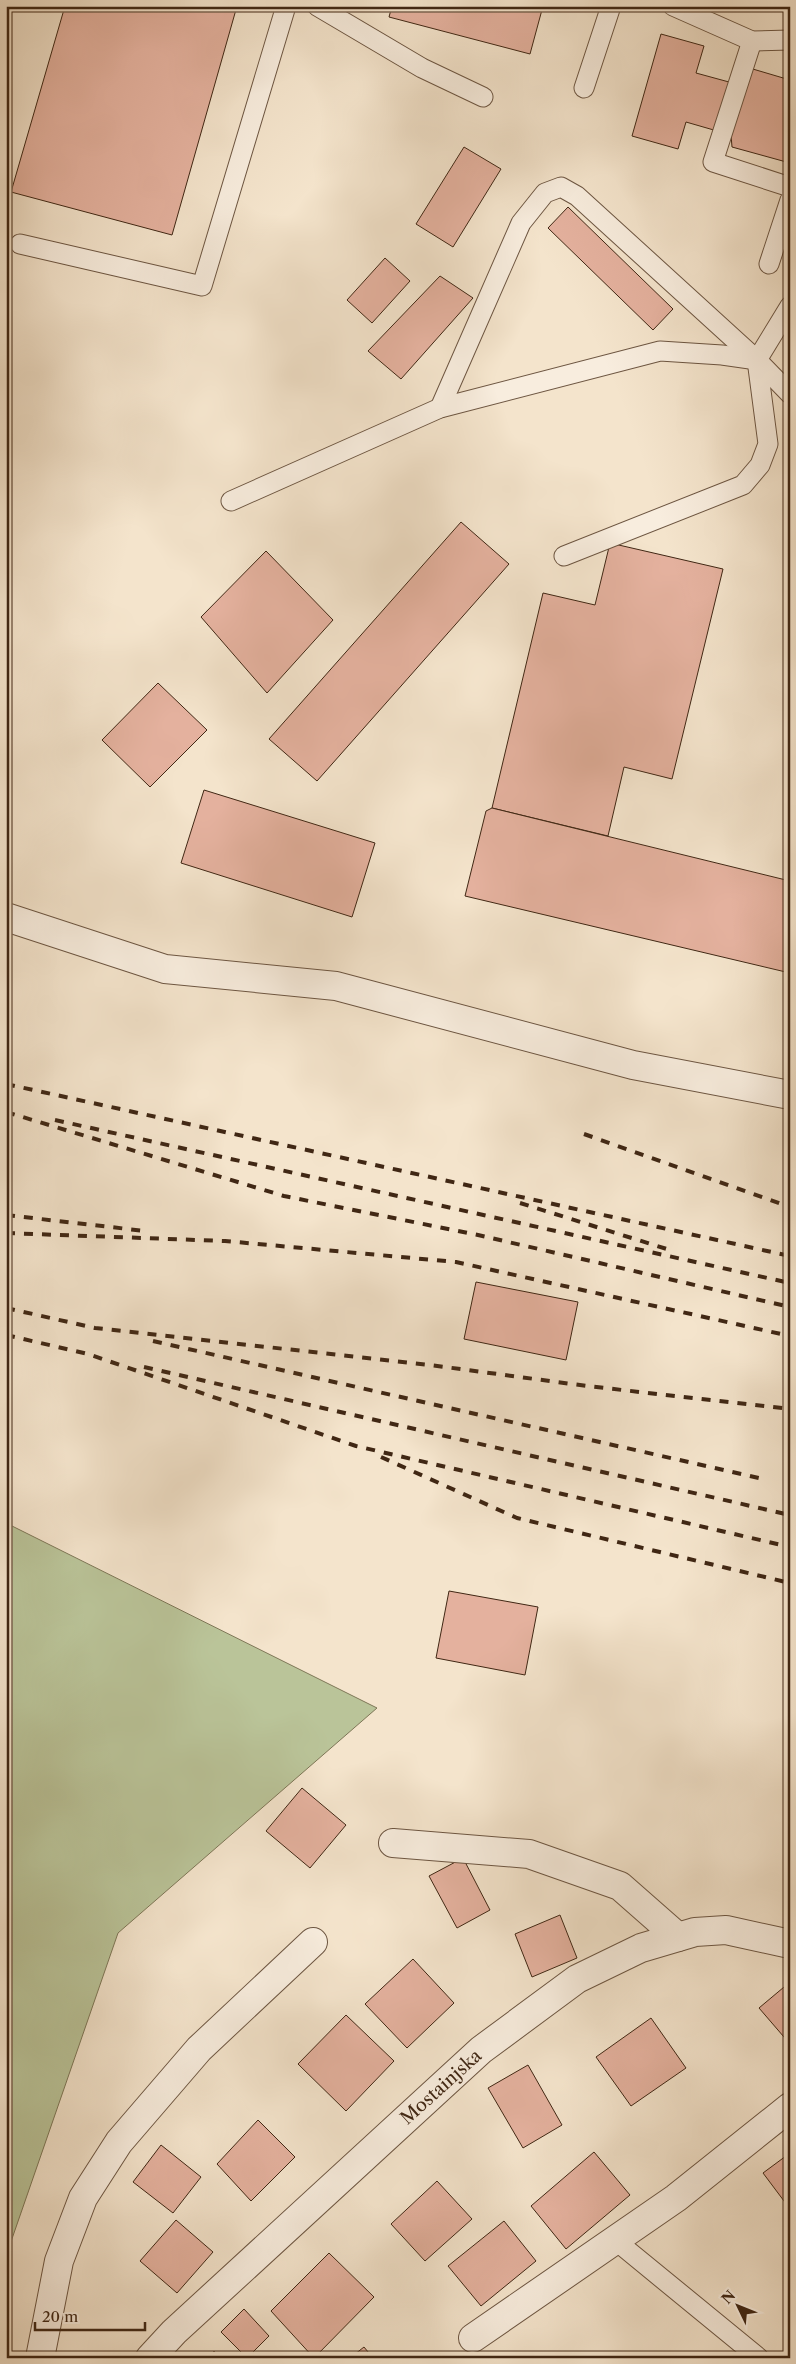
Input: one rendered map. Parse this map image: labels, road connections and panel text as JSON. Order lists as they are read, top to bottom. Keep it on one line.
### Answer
{"streets":{"street":["Mostainjska"]},"scale_bar":"20 m","north":"top left"}
